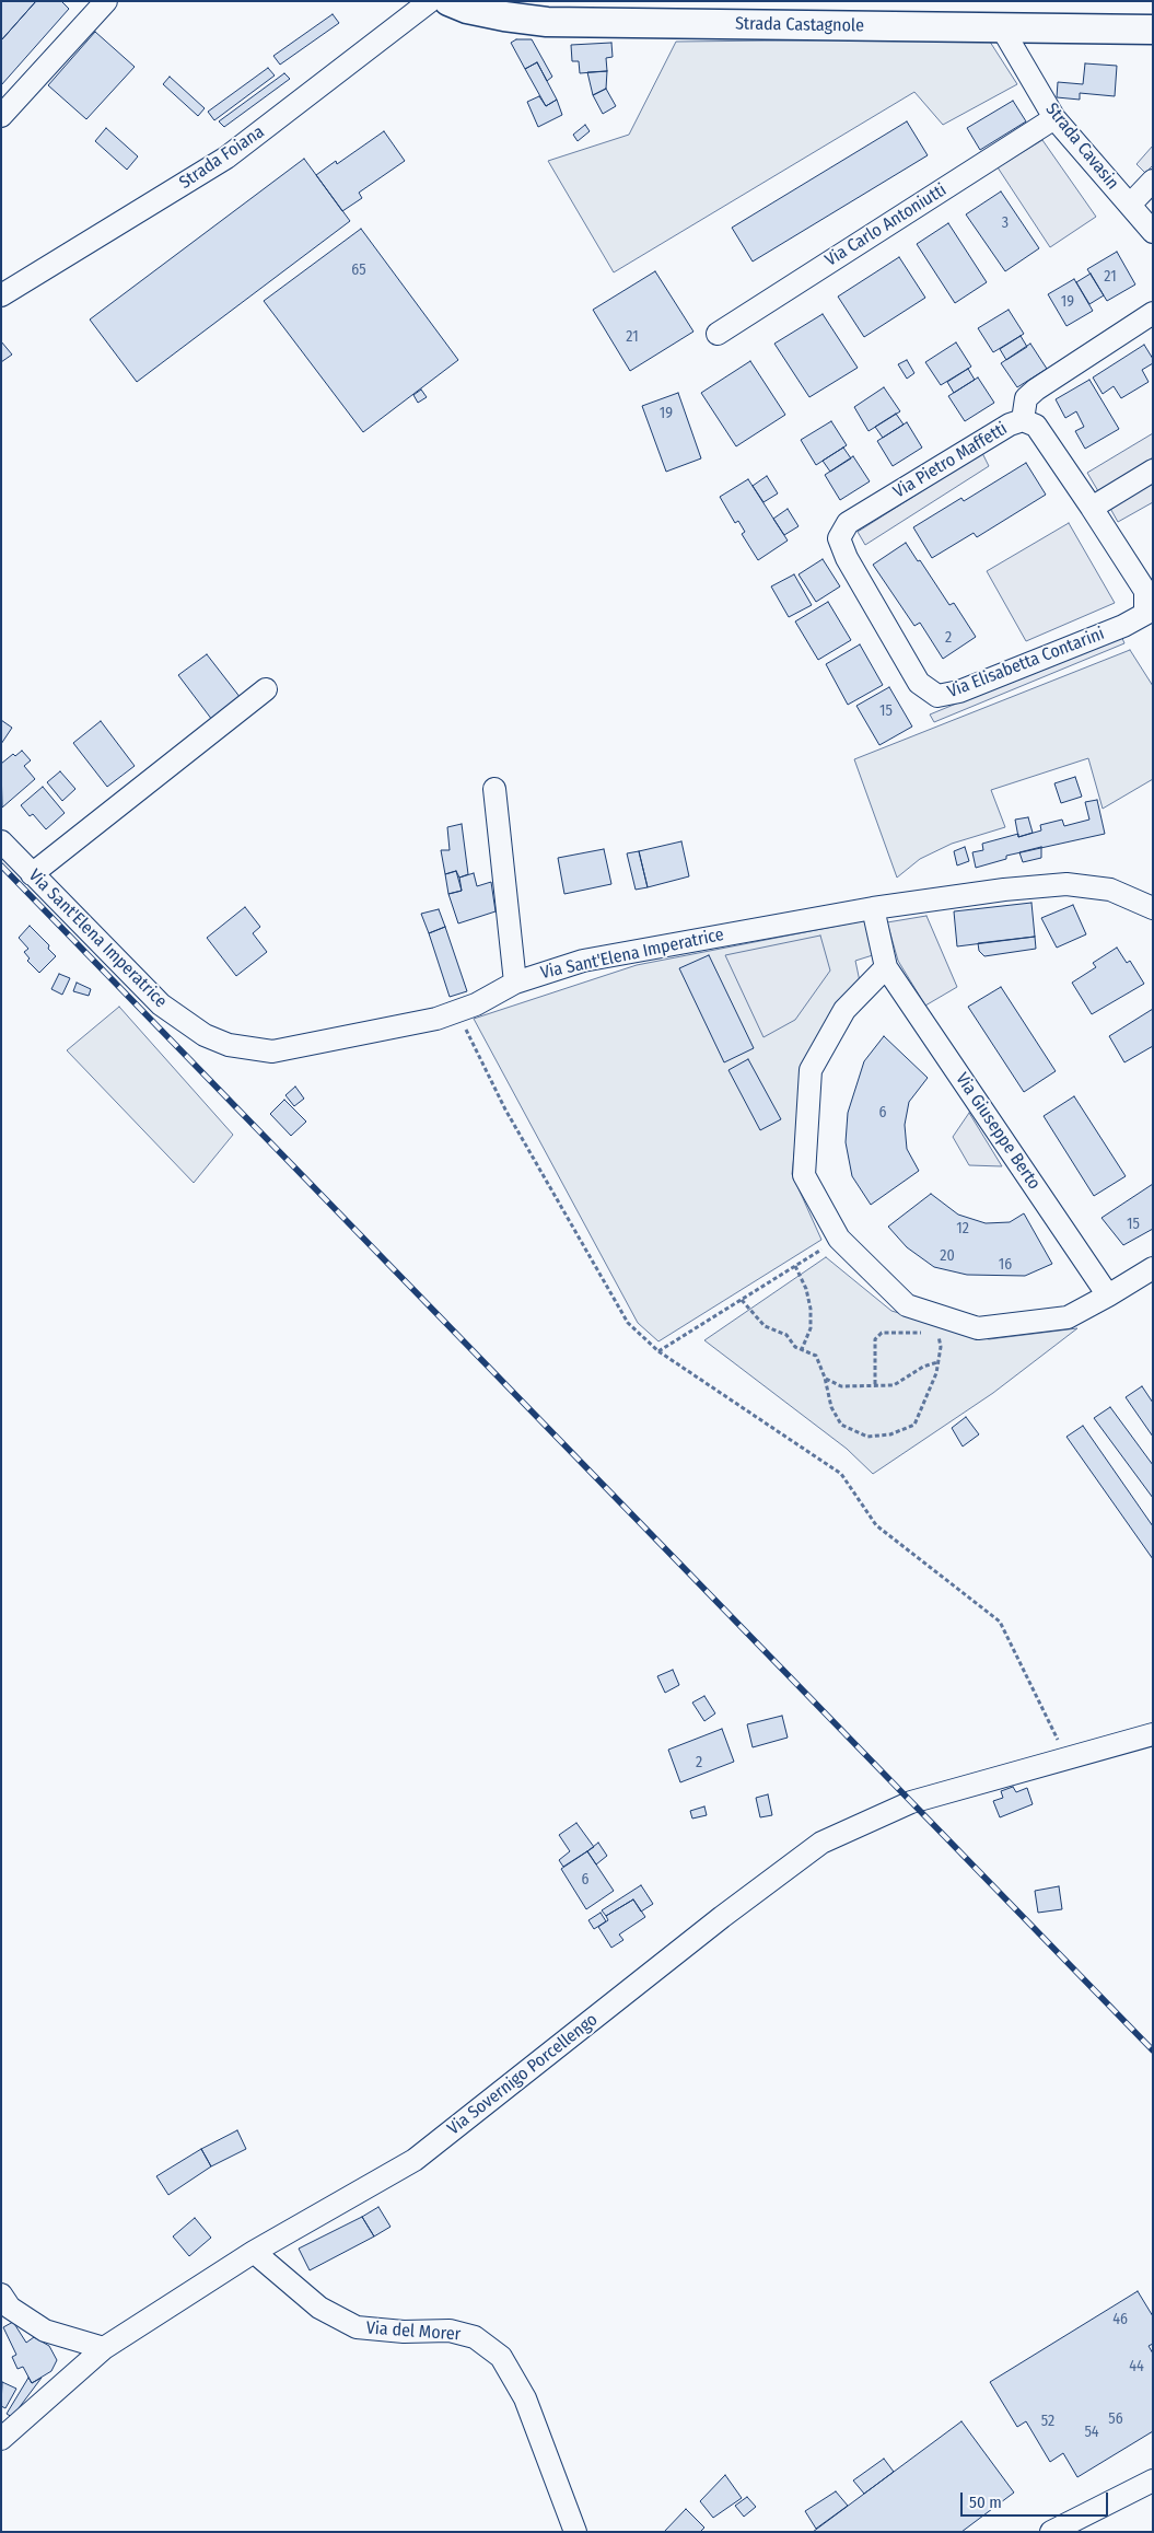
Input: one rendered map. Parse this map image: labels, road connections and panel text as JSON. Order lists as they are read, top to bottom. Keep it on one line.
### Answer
{"streets":{"main road":["Strada Castagnole"],"street":["Strada Cavasin","Strada Foiana","Via Carlo Antoniutti","Via Pietro Maffetti","Via Elisabetta Contarini","Via Sant'Elena Imperatrice","Via Giuseppe Berto","Via Sovernigo Porcellengo","Via del Morer"]},"crossings":[["Strada Castagnole","Strada Cavasin"],["Strada Cavasin","Via Carlo Antoniutti"],["Via Pietro Maffetti","Via Elisabetta Contarini"],["Via Sant'Elena Imperatrice","Via Giuseppe Berto"],["Via Sovernigo Porcellengo","Via del Morer"]],"house_numbers":["3","65","21","19","21","19","2","15","6","15","12","20","16","2","6","46","44","56","52","54"],"scale_bar":"50 m"}
